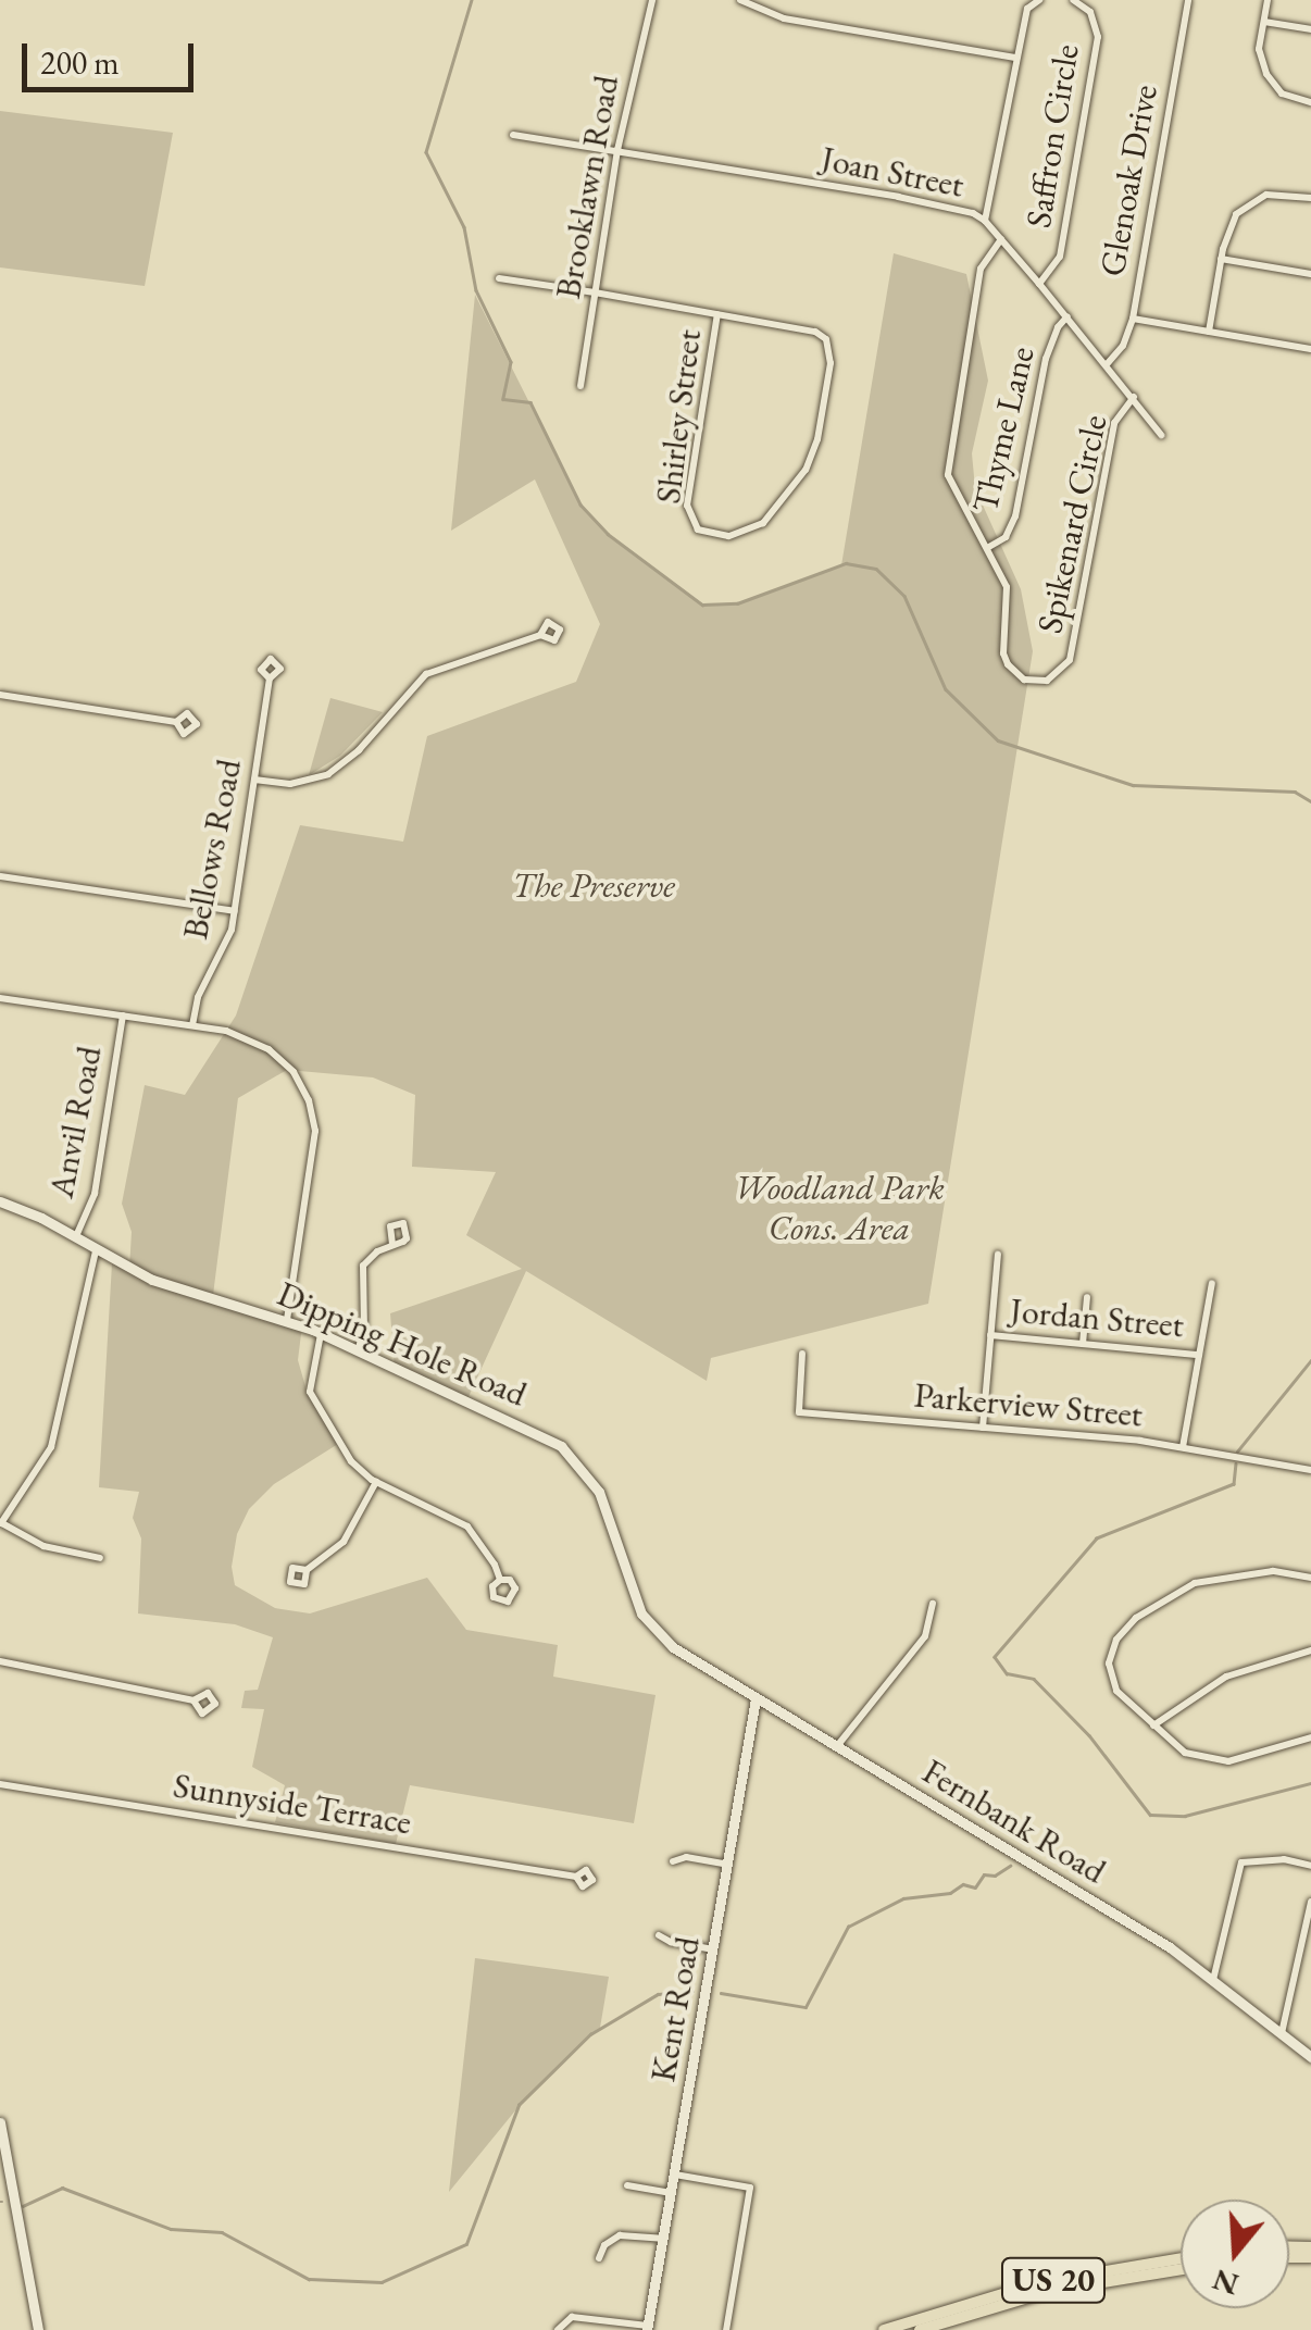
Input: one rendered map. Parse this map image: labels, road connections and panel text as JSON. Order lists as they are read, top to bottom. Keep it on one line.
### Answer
{"streets":{"main road":["Dipping Hole Road","Fernbank Road","Kent Road","US 20"],"street":["Saffron Circle","Joan Street","Glenoak Drive","Brooklawn Road","Shirley Street","Thyme Lane","Spikenard Circle","Bellows Road","Anvil Road","Jordan Street","Parkerview Street","Sunnyside Terrace"]},"crossings":[["Saffron Circle","Joan Street"],["Joan Street","Glenoak Drive"],["Joan Street","Brooklawn Road"],["Joan Street","Thyme Lane"],["Joan Street","Spikenard Circle"],["Brooklawn Road","Shirley Street"],["Thyme Lane","Spikenard Circle"],["Anvil Road","Dipping Hole Road"],["Dipping Hole Road","Fernbank Road"],["Fernbank Road","Kent Road"]],"parks":["The Preserve","Woodland Park Cons. Area"],"scale_bar":"200 m","north":"bottom"}
